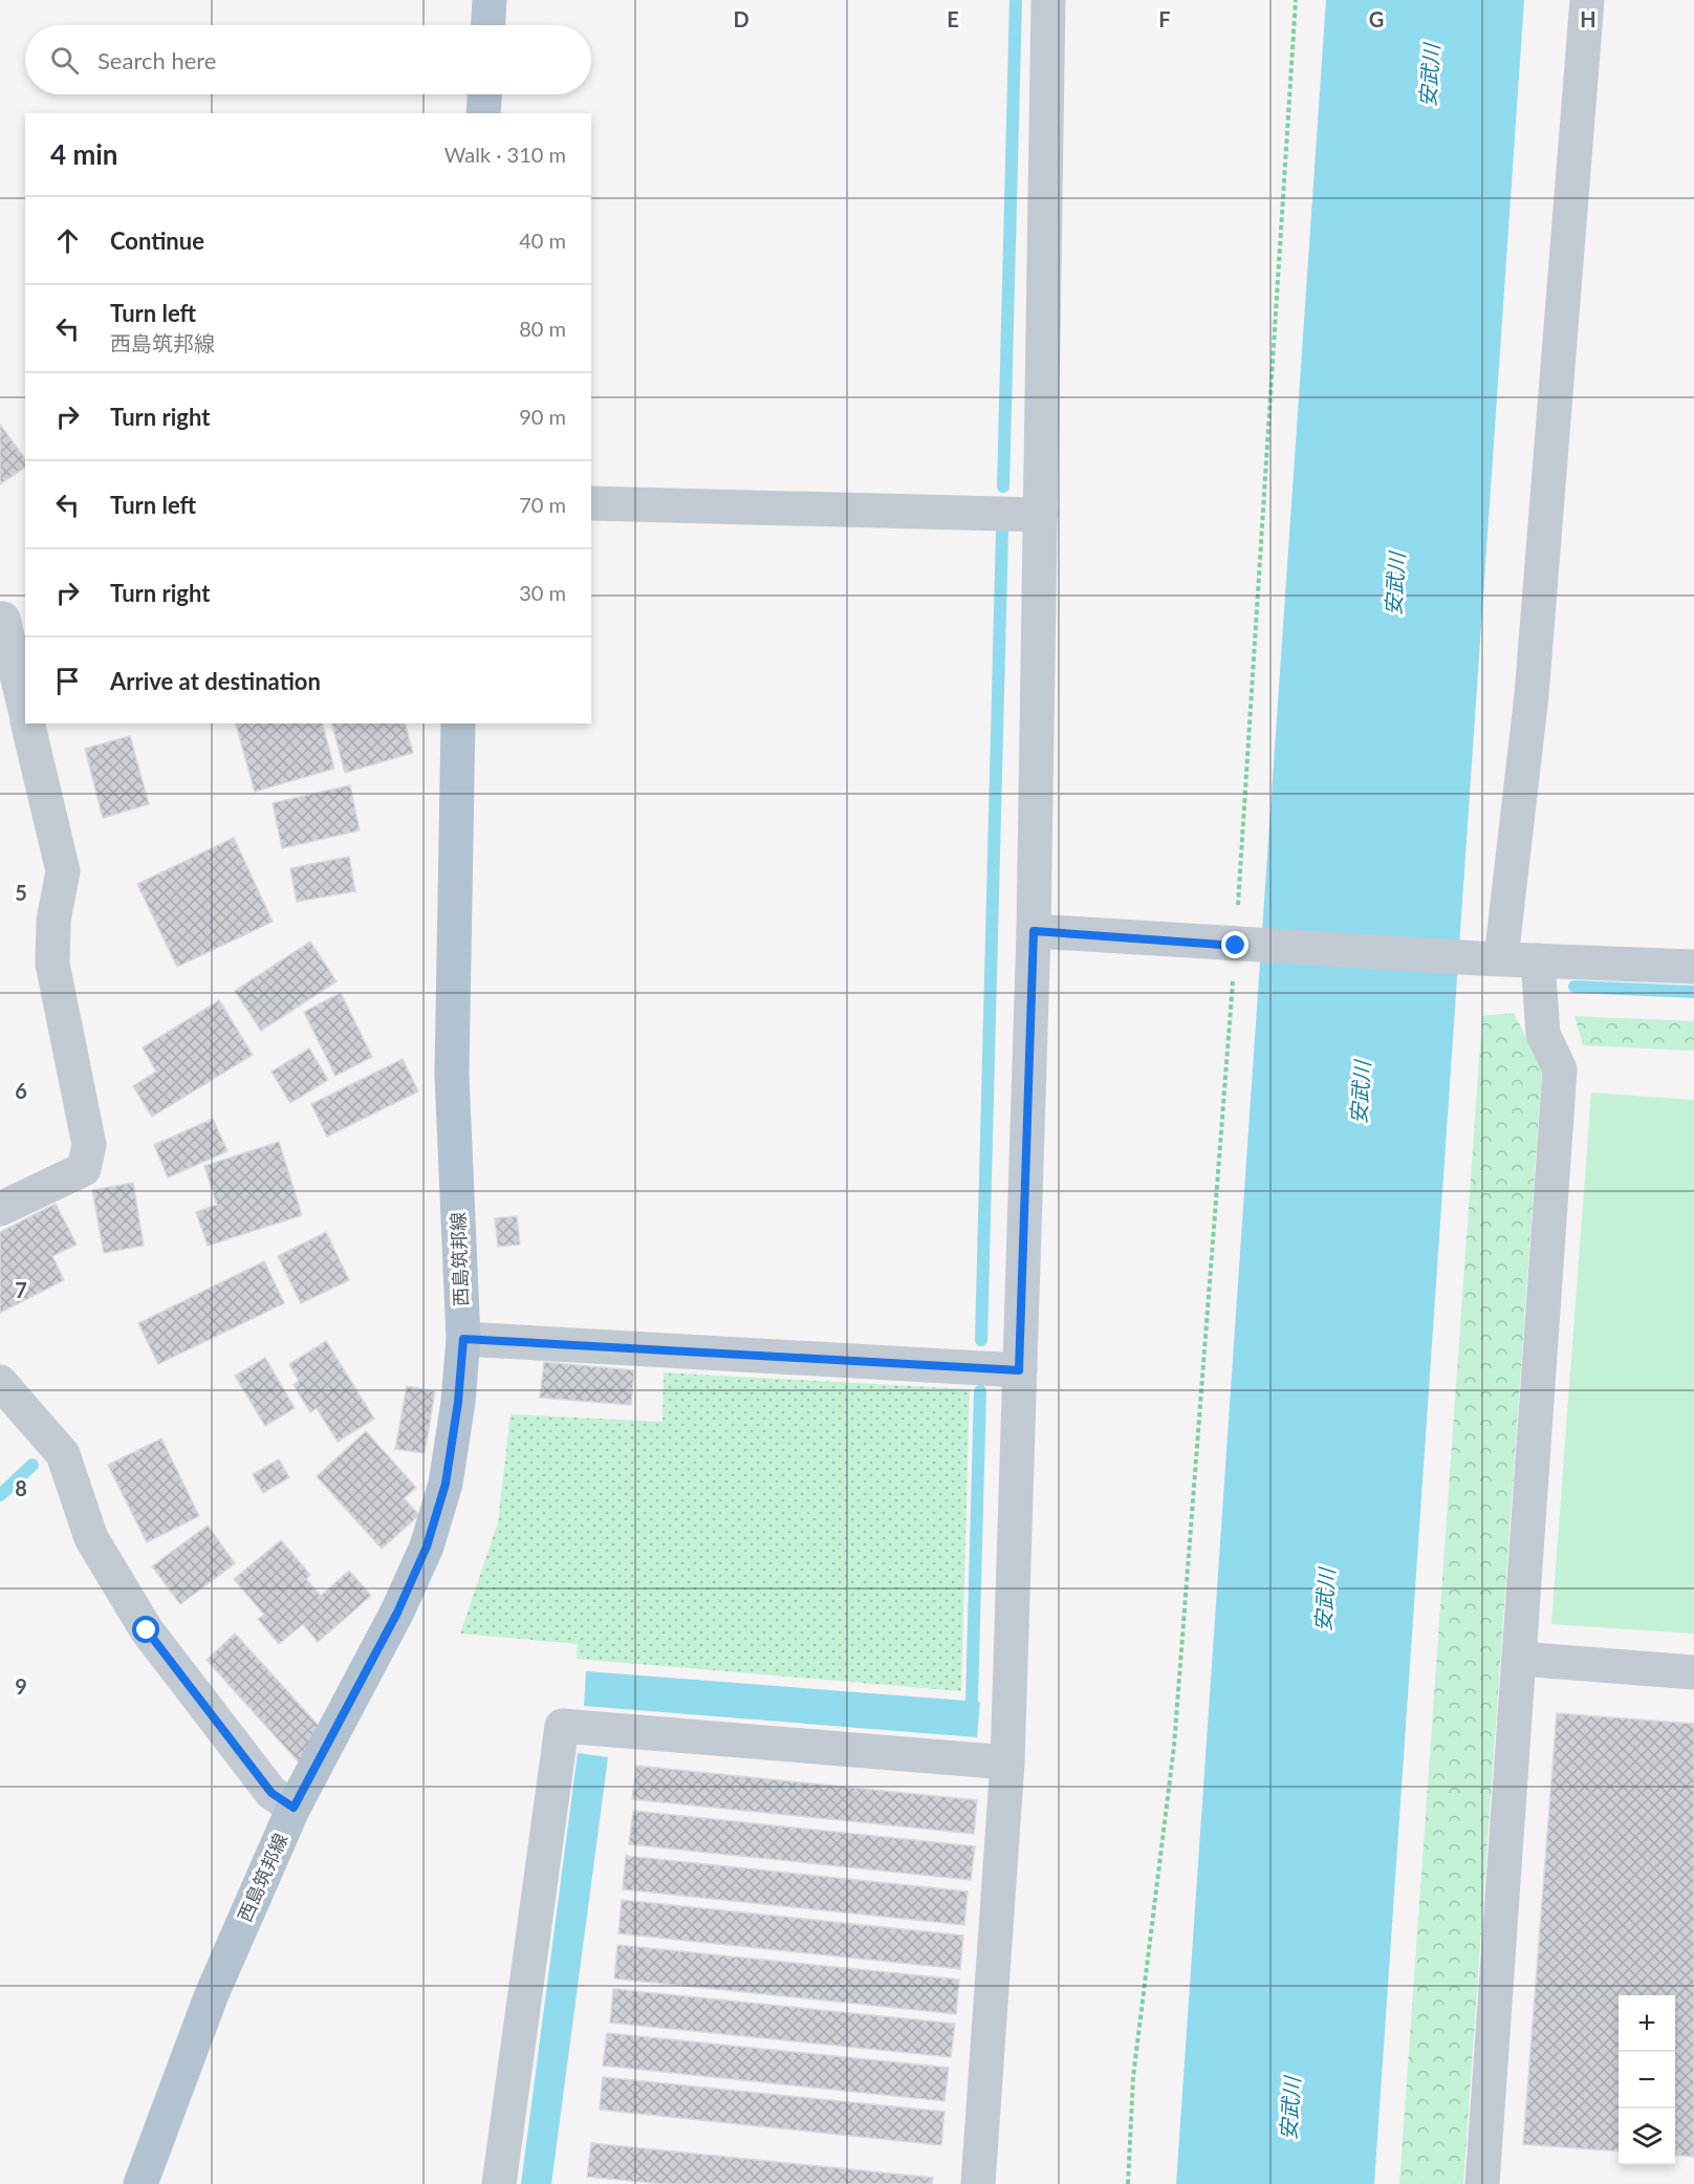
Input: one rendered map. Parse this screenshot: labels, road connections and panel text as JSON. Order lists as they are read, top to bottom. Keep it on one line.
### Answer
{"streets":{"main road":["西島筑邦線"]},"water":["安武川"],"page":{"search":"Search here","heading":["4 min","Walk · 310 m"],"list":[["Continue","40 m"],["Turn left","西島筑邦線","80 m"],["Turn right","90 m"],["Turn left","70 m"],["Turn right","30 m"],"Arrive at destination"],"map_buttons":["+","−"]},"grid":{"columns":["D","E","F","G","H"],"rows":["5","6","7","8","9"]}}
